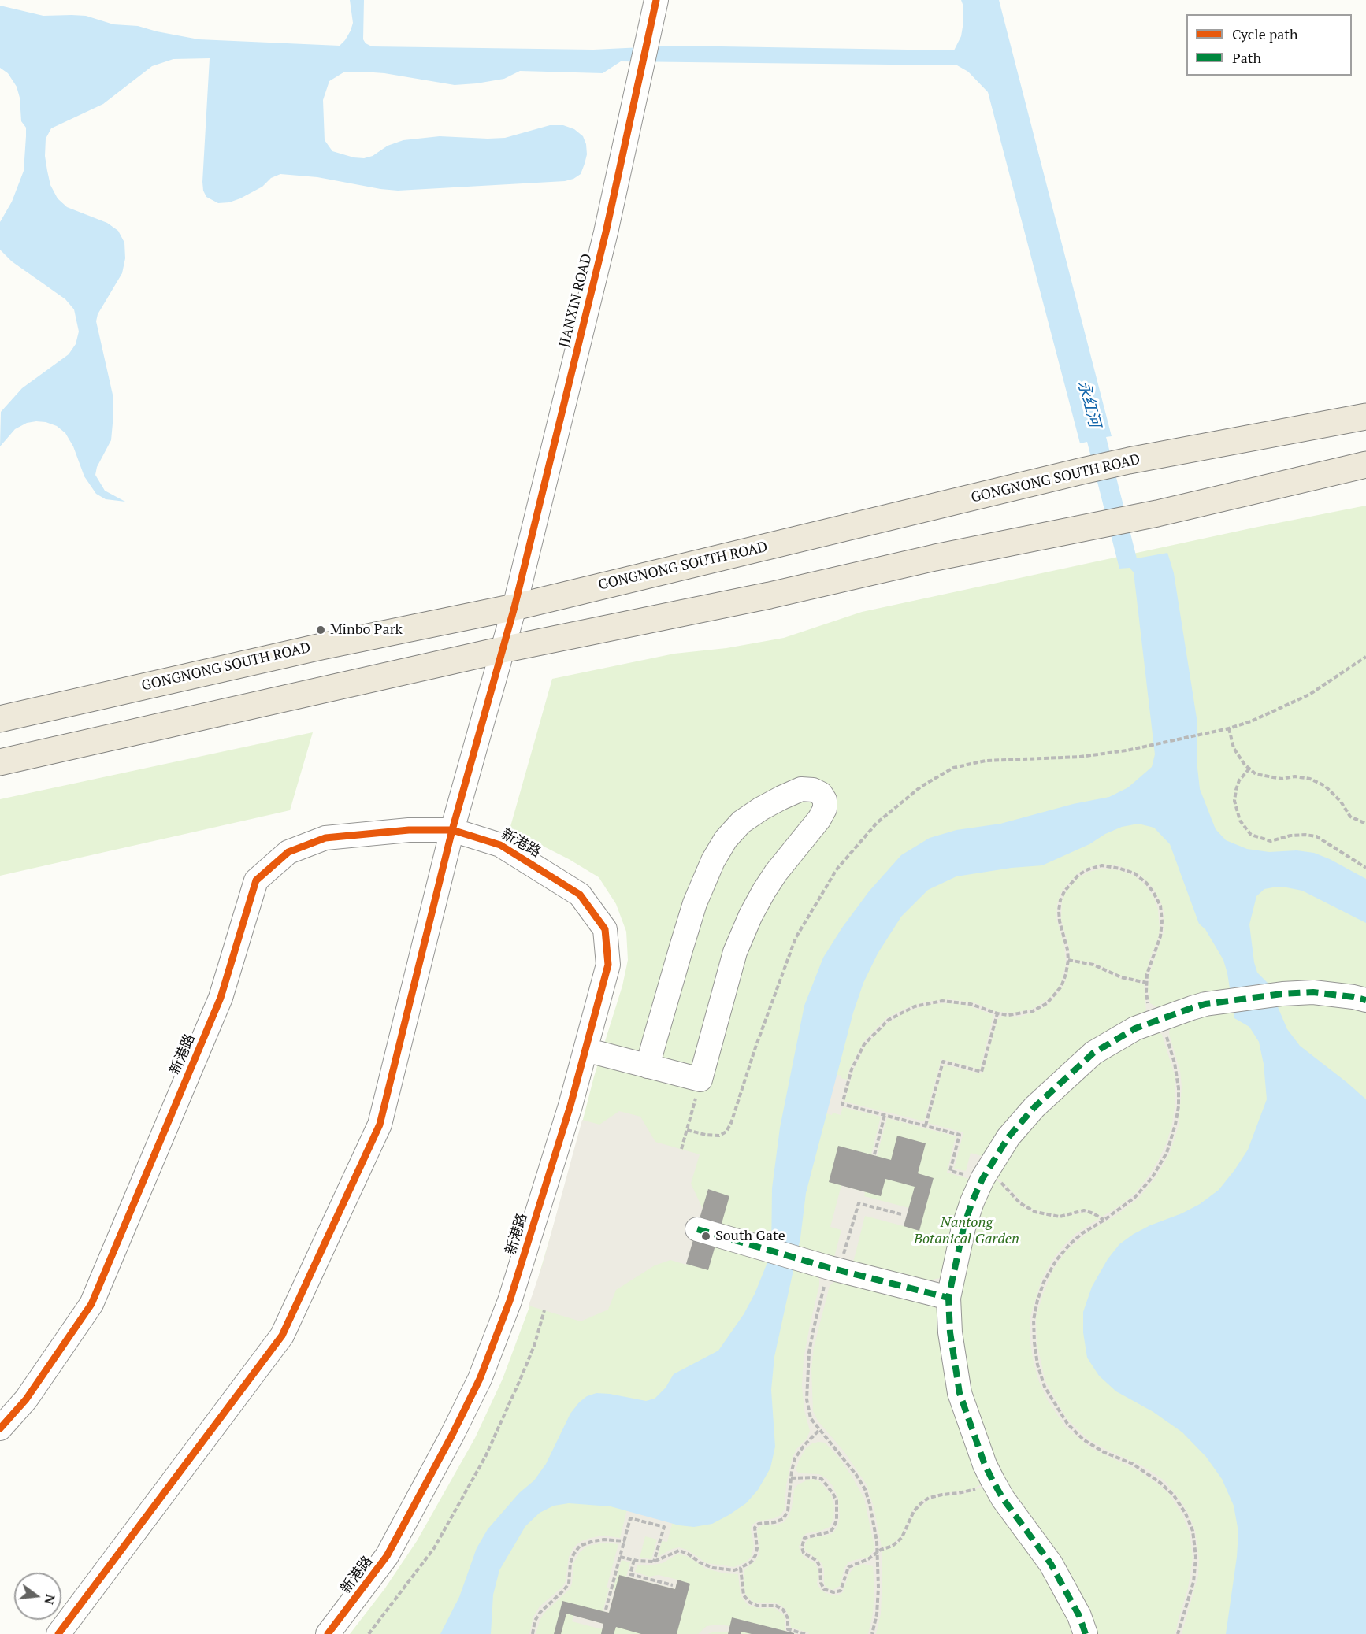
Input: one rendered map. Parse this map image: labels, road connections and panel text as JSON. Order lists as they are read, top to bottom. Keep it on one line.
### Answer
{"streets":{"main road":["GONGNONG SOUTH ROAD"],"street":["JIANXIN ROAD","新港路"]},"crossings":[["JIANXIN ROAD","GONGNONG SOUTH ROAD"],["JIANXIN ROAD","新港路"]],"water":["永红河"],"parks":["Nantong Botanical Garden"],"places":["Minbo Park","South Gate"],"legend":["Cycle path","Path"],"north":"right"}
